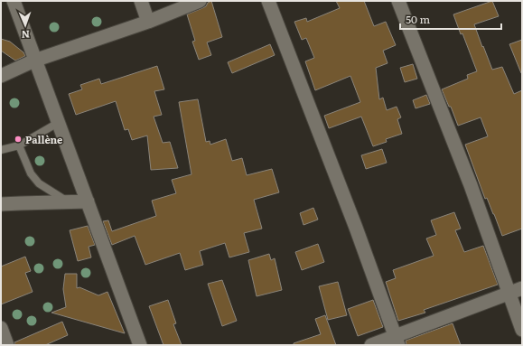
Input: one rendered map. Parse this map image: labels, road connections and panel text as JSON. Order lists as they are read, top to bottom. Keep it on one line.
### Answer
{"places":["Pallène"],"scale_bar":"50 m","north":"bottom"}
